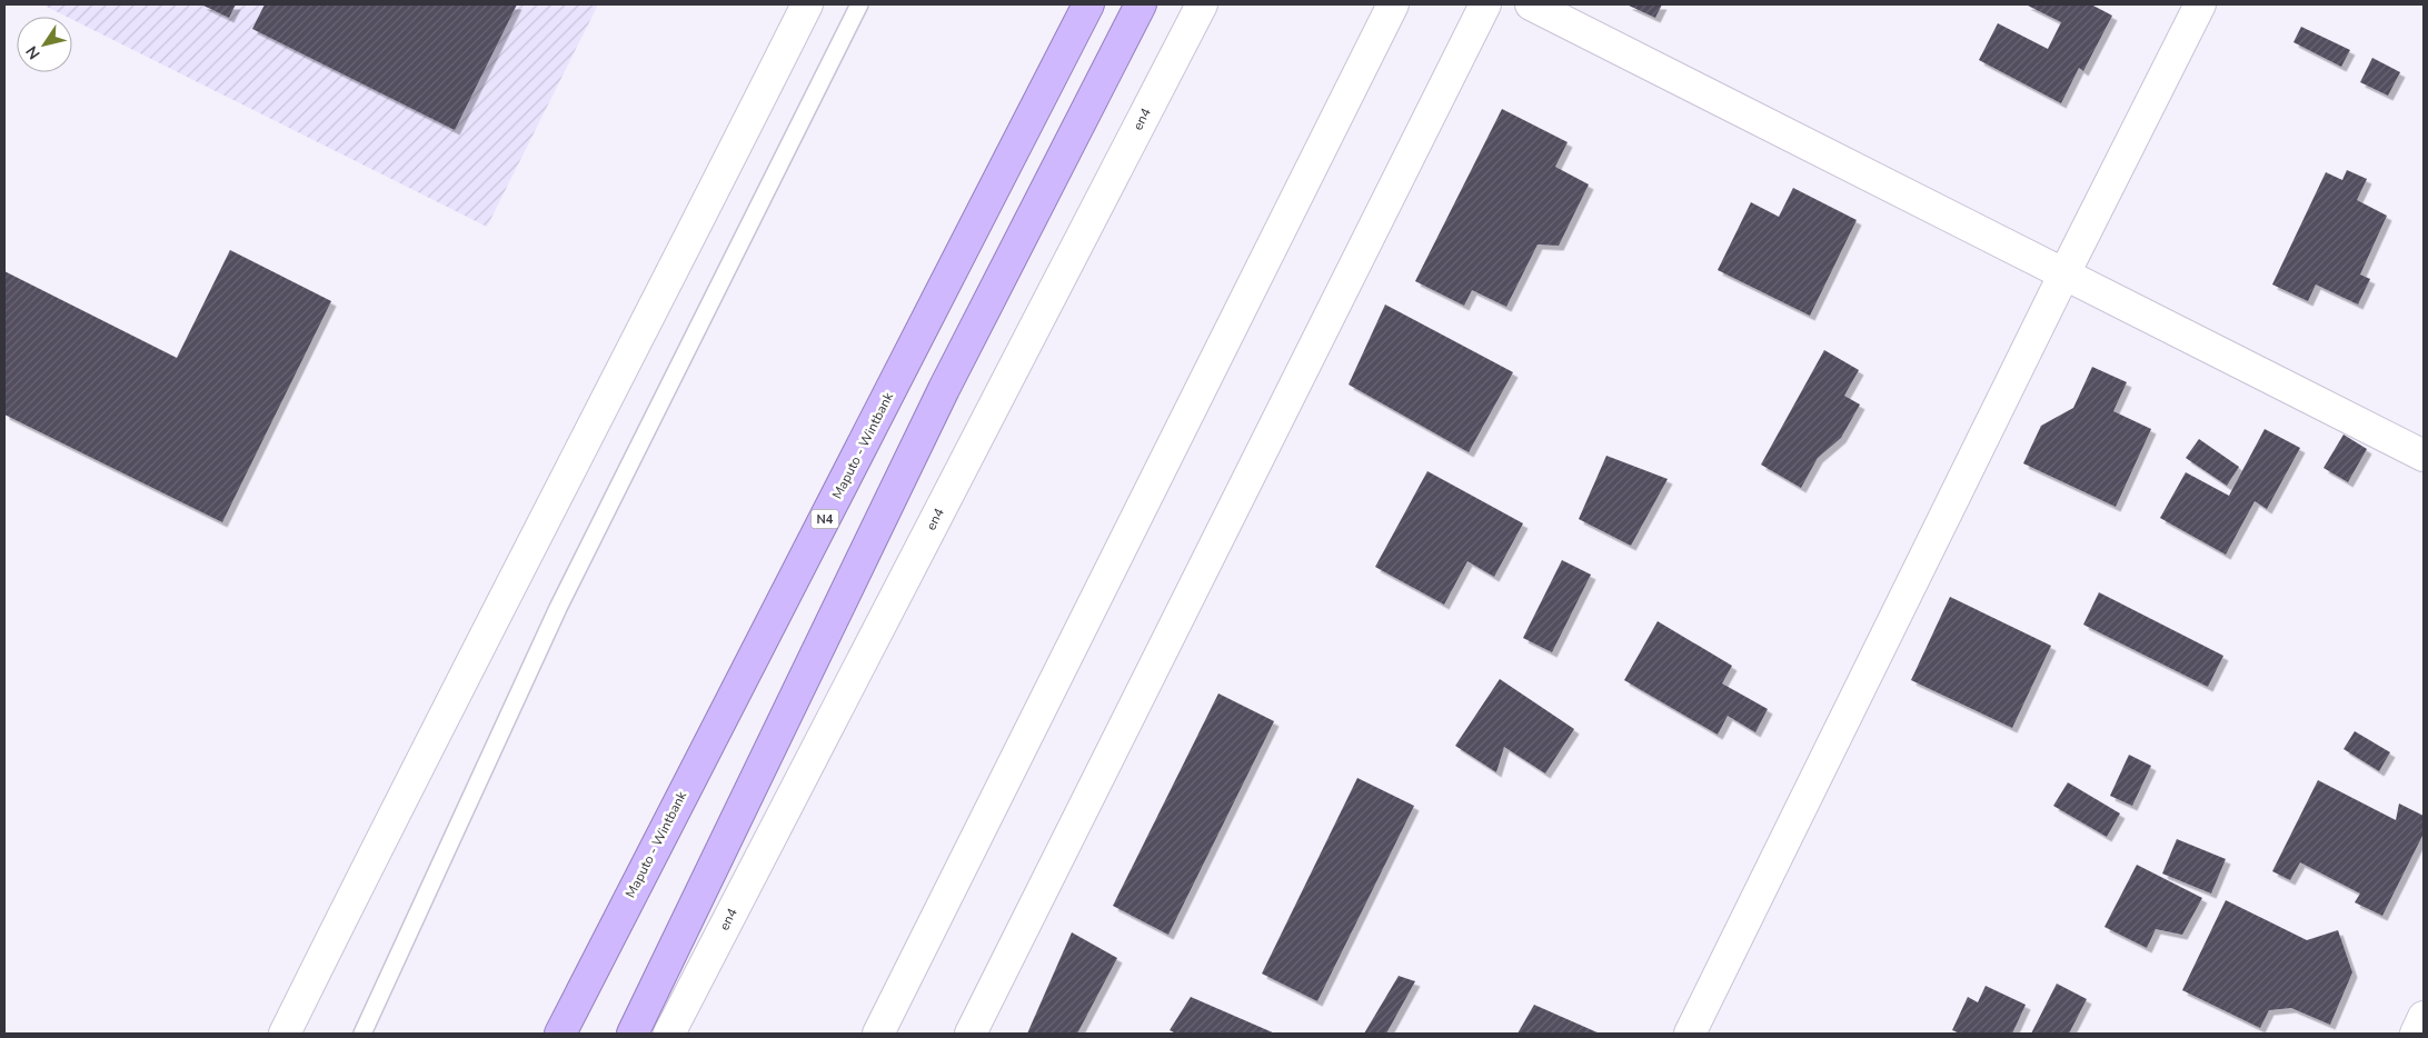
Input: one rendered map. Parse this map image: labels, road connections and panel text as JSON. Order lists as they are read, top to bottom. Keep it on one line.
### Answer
{"streets":{"highway":["Maputo - Wintbank","N4"],"street":["en4"]},"north":"bottom left"}
